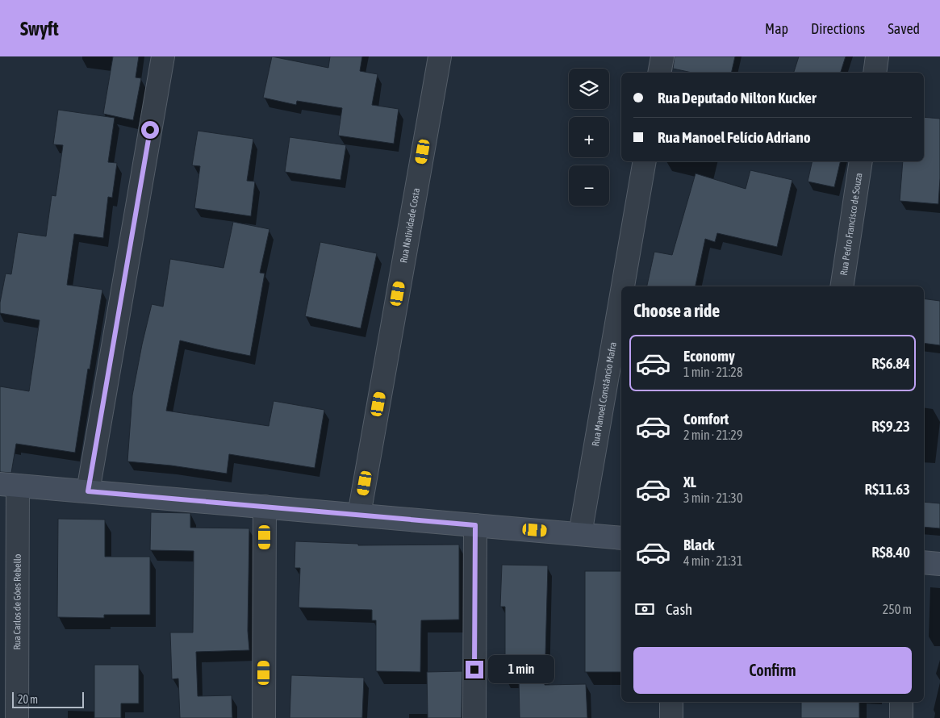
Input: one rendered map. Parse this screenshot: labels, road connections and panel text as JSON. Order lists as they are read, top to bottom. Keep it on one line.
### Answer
{"streets":{"street":["Rua Pedro Francisco de Souza","Rua Natividade Costa","Rua Manoel Constâncio Mafra","Rua Carlos de Góes Rebello"]},"scale_bar":"20 m","page":{"header":"Swyft","nav":["Map","Directions","Saved"],"map_buttons":["+","−"],"banner":["Rua Deputado Nilton Kucker","Rua Manoel Felício Adriano"],"heading":"Choose a ride","list":[{"name":"Economy","note":"1 min · 21:28","value":"R$6.84"},{"name":"Comfort","note":"2 min · 21:29","value":"R$9.23"},{"name":"XL","note":"3 min · 21:30","value":"R$11.63"},{"name":"Black","note":"4 min · 21:31","value":"R$8.40"}],"pay":["Cash","250 m"],"buttons":"Confirm","bubble":"1 min","scale":"20 m"}}
